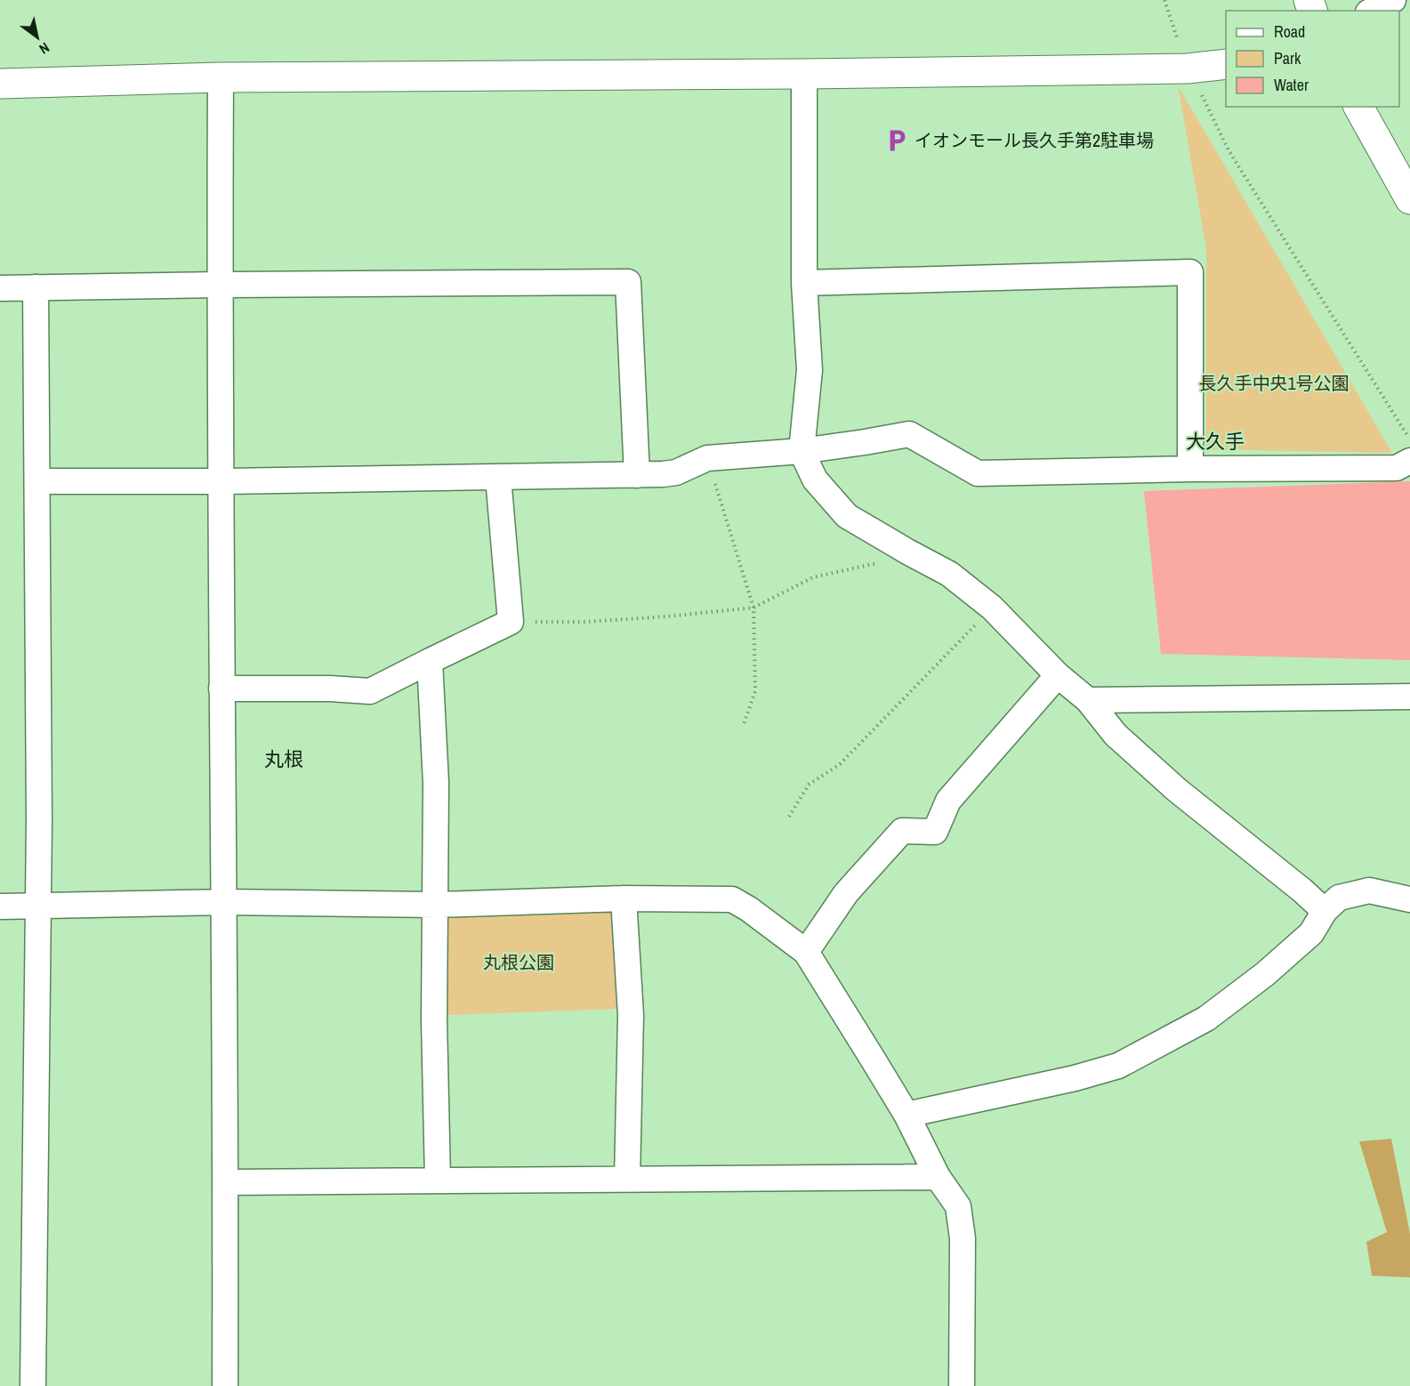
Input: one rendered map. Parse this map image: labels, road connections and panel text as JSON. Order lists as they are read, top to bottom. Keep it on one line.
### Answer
{"districts":["大久手","丸根"],"parks":["長久手中央1号公園","丸根公園"],"places":{"parking":["イオンモール長久手第2駐車場"]},"legend":["Road","Park","Water"],"north":"bottom right"}
